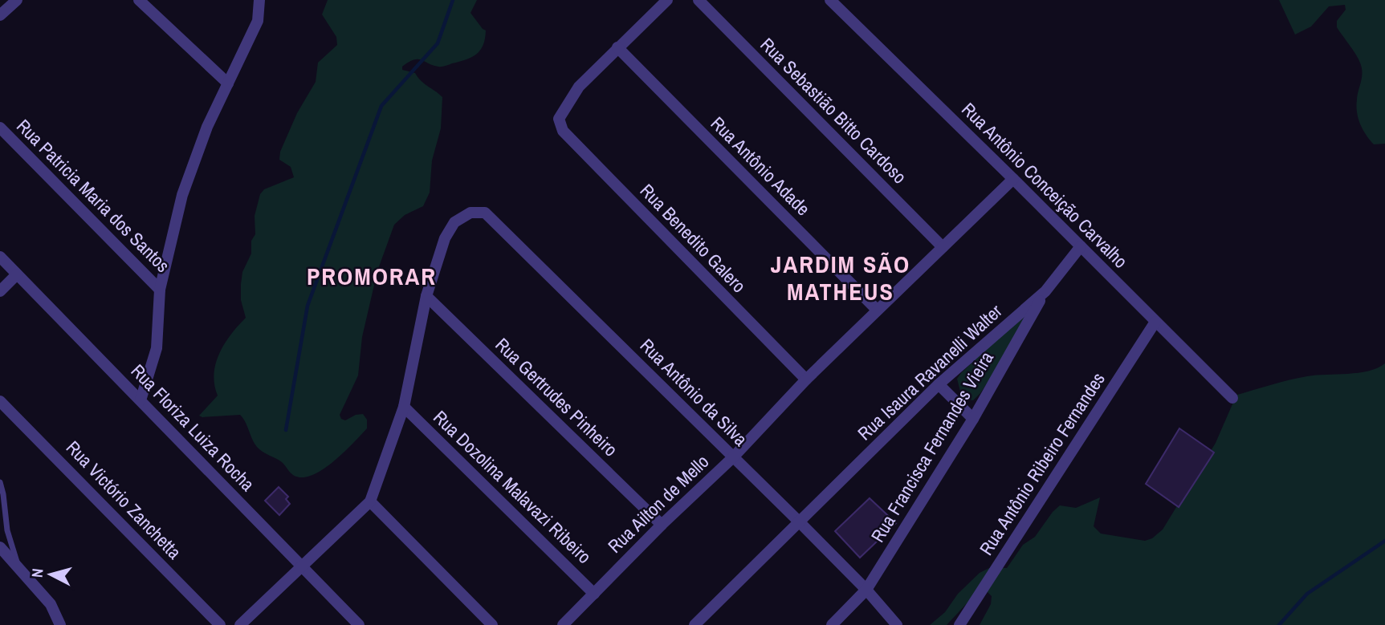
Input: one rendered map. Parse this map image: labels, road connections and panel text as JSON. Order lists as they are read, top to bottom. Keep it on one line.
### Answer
{"streets":{"street":["Rua Sebastião Bitto Cardoso","Rua Antônio Adade","Rua Antônio Conceição Carvalho","Rua Patricia Maria dos Santos","Rua Benedito Galero","Rua Isaura Ravanelli Walter","Rua Antônio da Silva","Rua Gertrudes Pinheiro","Rua Floriza Luiza Rocha","Rua Francisca Fernandes Vieira","Rua Antônio Ribeiro Fernandes","Rua Dozolina Malavazi Ribeiro","Rua Victório Zanchetta","Rua Ailton de Mello"]},"crossings":[["Rua Sebastião Bitto Cardoso","Rua Ailton de Mello"],["Rua Antônio Adade","Rua Benedito Galero"],["Rua Antônio Adade","Rua Ailton de Mello"],["Rua Antônio Conceição Carvalho","Rua Isaura Ravanelli Walter"],["Rua Antônio Conceição Carvalho","Rua Antônio Ribeiro Fernandes"],["Rua Antônio Conceição Carvalho","Rua Ailton de Mello"],["Rua Benedito Galero","Rua Ailton de Mello"],["Rua Isaura Ravanelli Walter","Rua Antônio da Silva"],["Rua Isaura Ravanelli Walter","Rua Francisca Fernandes Vieira"],["Rua Antônio da Silva","Rua Gertrudes Pinheiro"],["Rua Antônio da Silva","Rua Francisca Fernandes Vieira"],["Rua Antônio da Silva","Rua Ailton de Mello"],["Rua Gertrudes Pinheiro","Rua Ailton de Mello"],["Rua Dozolina Malavazi Ribeiro","Rua Ailton de Mello"]],"districts":["JARDIM SÃO MATHEUS","PROMORAR"],"north":"left"}
